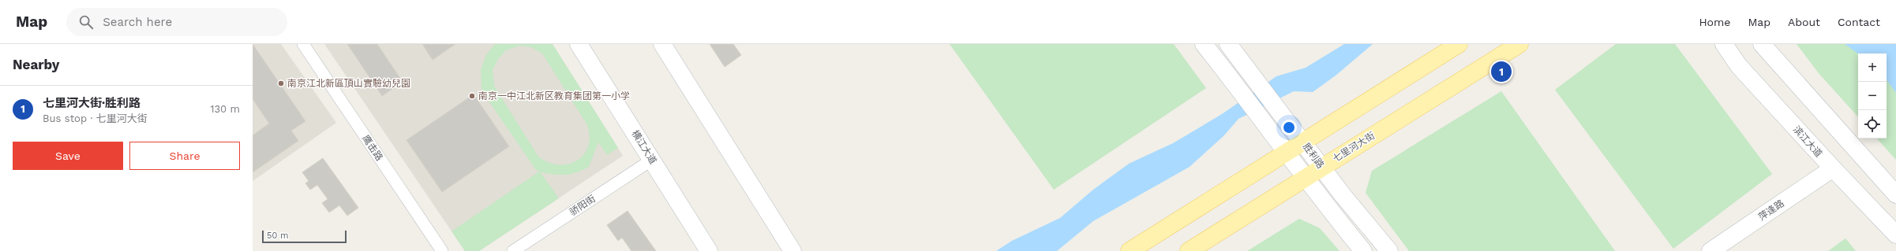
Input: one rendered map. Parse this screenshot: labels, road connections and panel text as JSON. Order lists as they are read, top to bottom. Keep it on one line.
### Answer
{"streets":{"main road":["滨江大道","横江大道","七里河大街","胜利路","萍逢路"],"street":["鹰击路","骄阳街"]},"crossings":[["滨江大道","萍逢路"],["横江大道","骄阳街"],["七里河大街","胜利路"]],"places":["南京江北新區頂山實驗幼兒園","南京一中江北新区教育集团第一小学"],"scale_bar":"50 m","page":{"header":"Map","search":"Search here","nav":["Home","Map","About","Contact"],"heading":"Nearby","map_buttons":["+","−"],"pins":"1","list":[{"mark":"1","name":"七里河大街·胜利路","note":"Bus stop · 七里河大街","value":"130 m"}],"buttons":["Save","Share"],"scale":"50 m"}}
